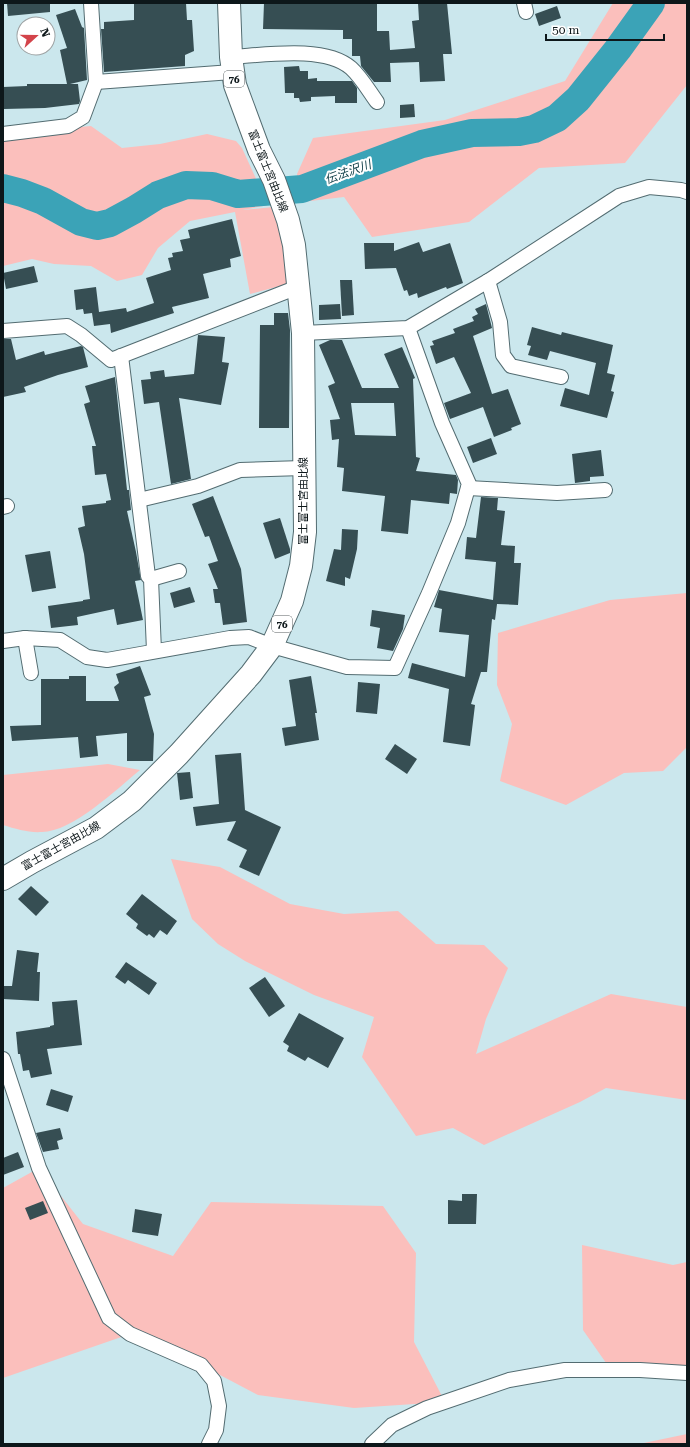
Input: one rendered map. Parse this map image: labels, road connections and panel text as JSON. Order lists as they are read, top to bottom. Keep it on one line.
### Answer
{"streets":{"main road":["76","富士富士宮由比線"]},"water":["伝法沢川"],"scale_bar":"50 m","north":"right"}
